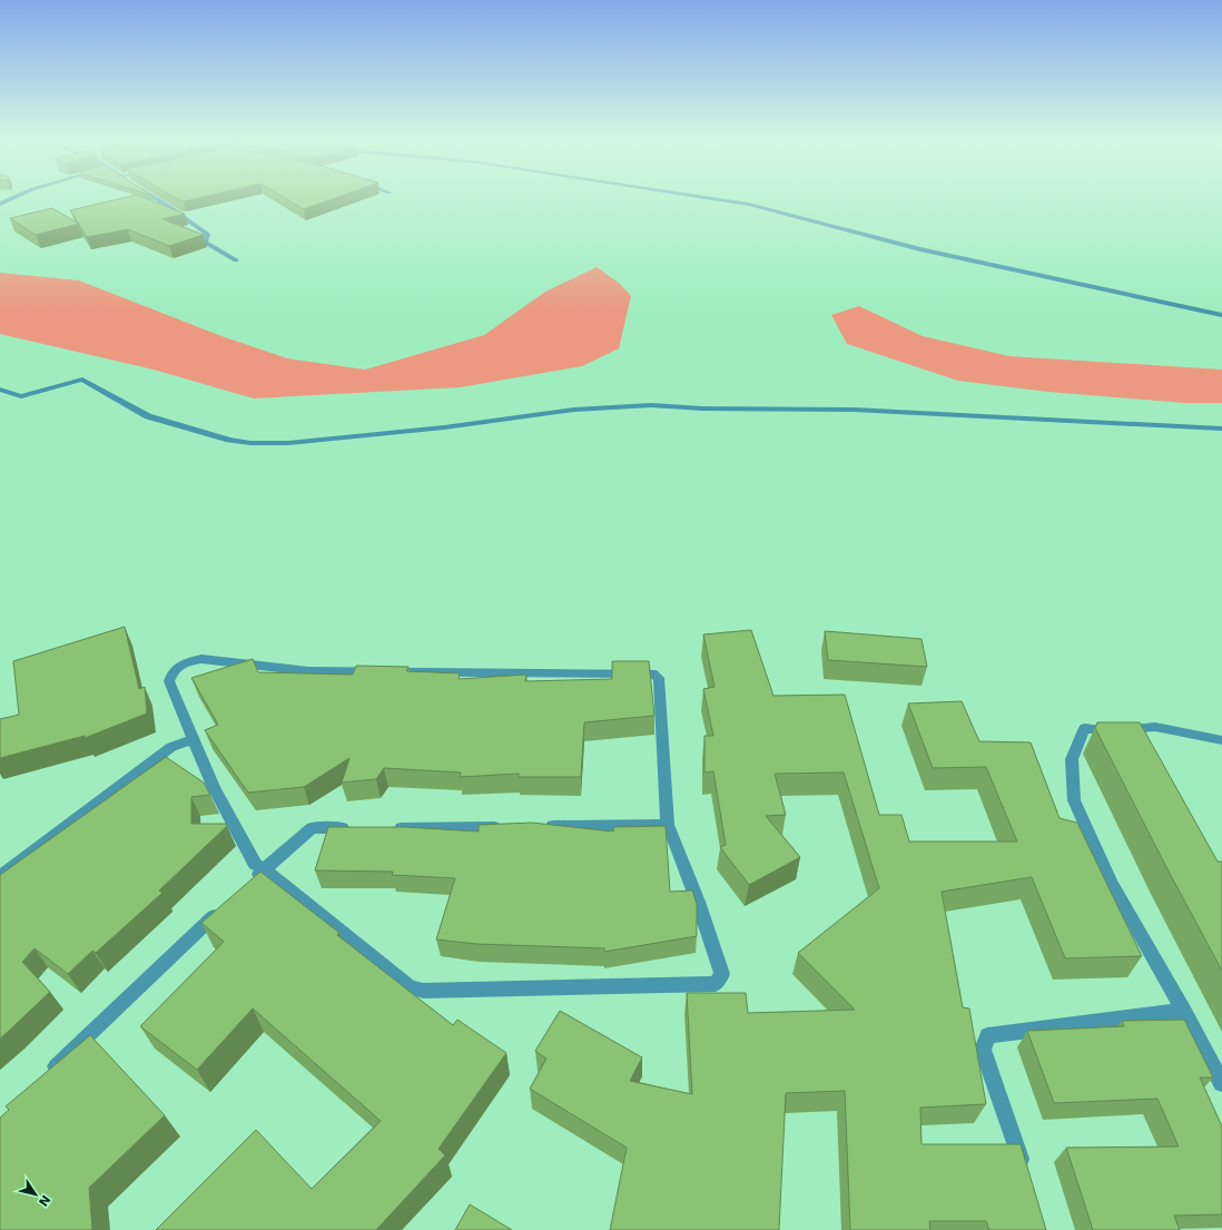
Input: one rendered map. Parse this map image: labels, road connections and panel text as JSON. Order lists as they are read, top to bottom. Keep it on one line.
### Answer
{"north":"bottom right"}
